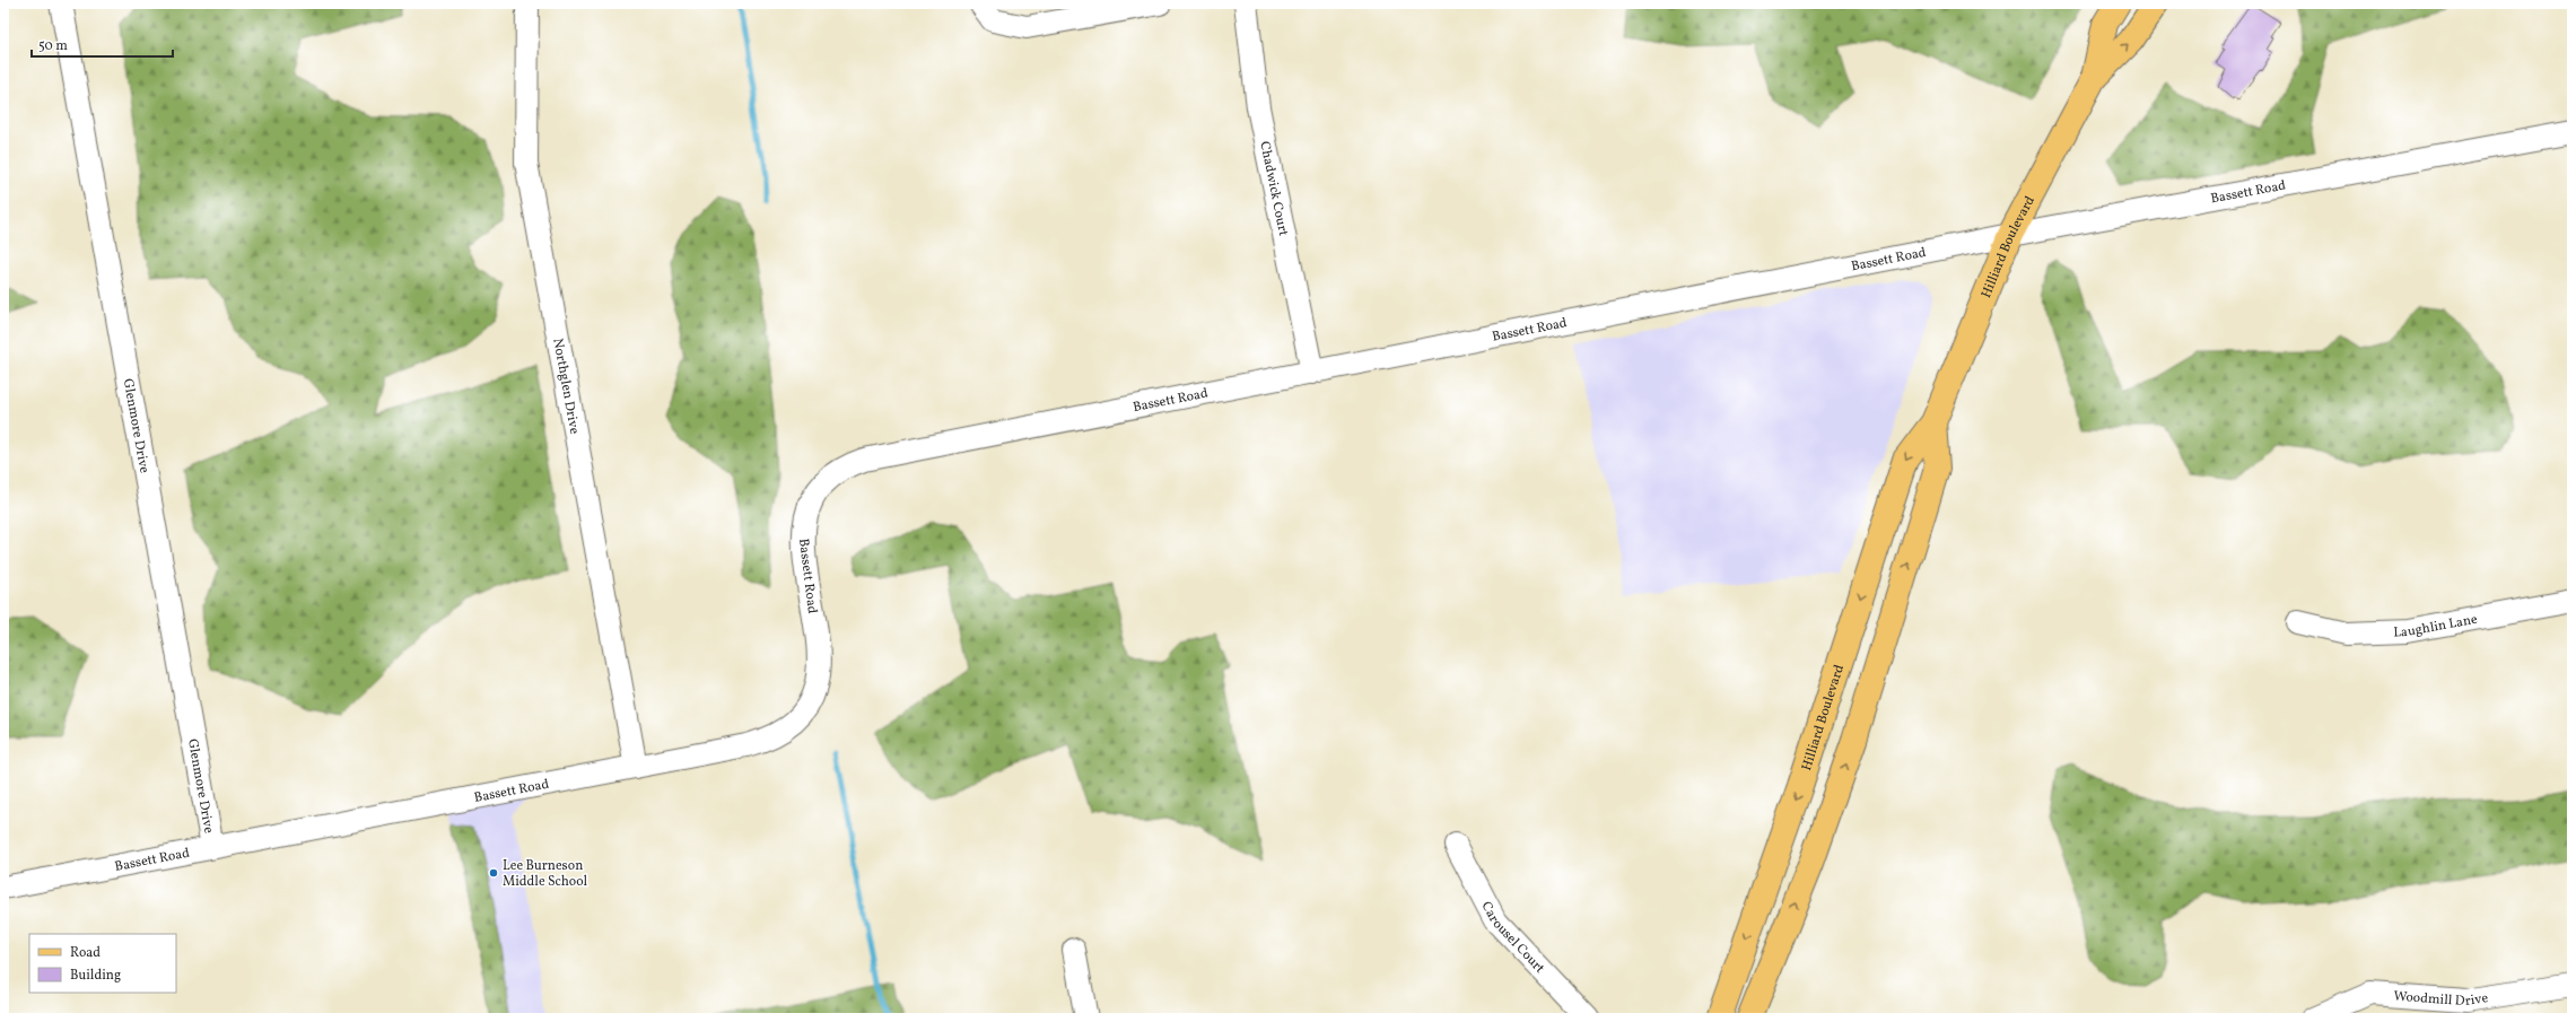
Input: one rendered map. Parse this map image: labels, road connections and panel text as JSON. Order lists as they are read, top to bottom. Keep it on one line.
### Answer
{"streets":{"main road":["Hilliard Boulevard"],"street":["Chadwick Court","Bassett Road","Northglen Drive","Glenmore Drive","Laughlin Lane","Carousel Court","Woodmill Drive"]},"crossings":[["Chadwick Court","Bassett Road"],["Bassett Road","Hilliard Boulevard"],["Bassett Road","Northglen Drive"],["Bassett Road","Glenmore Drive"]],"places":["Lee Burneson Middle School"],"legend":["Road","Building"],"scale_bar":"50 m"}
